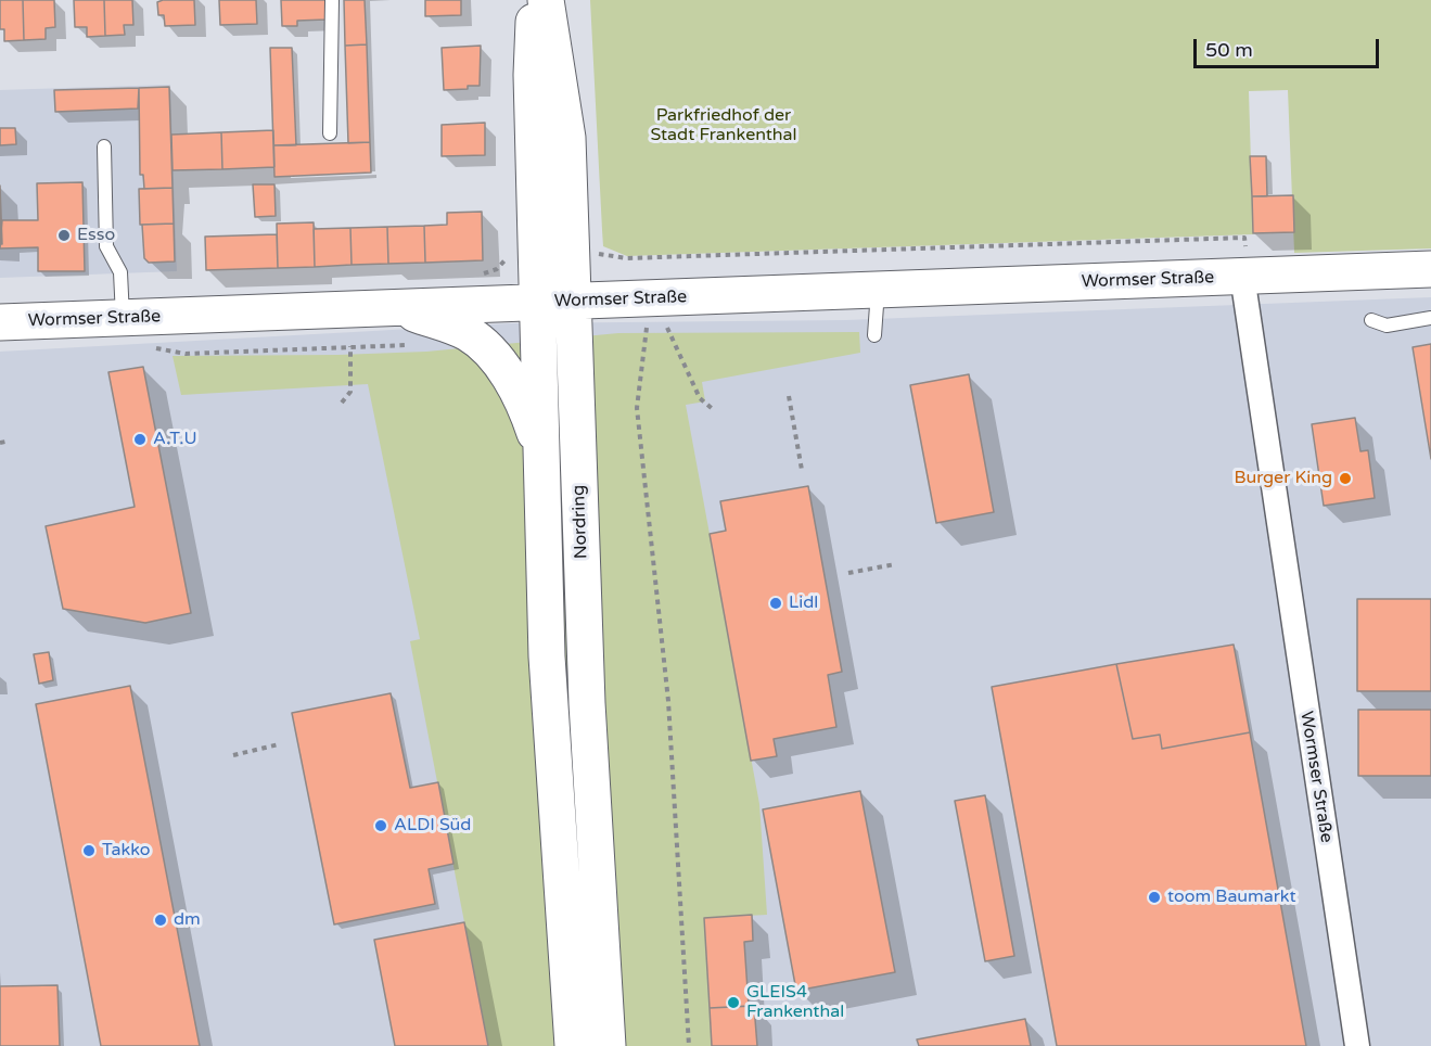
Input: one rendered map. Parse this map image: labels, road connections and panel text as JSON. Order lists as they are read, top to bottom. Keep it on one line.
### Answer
{"streets":{"main road":["Wormser Straße","Nordring"]},"crossings":[["Wormser Straße","Nordring"]],"parks":["Parkfriedhof der Stadt Frankenthal"],"places":["Esso","A.T.U","Burger King","Lidl","ALDI Süd","Takko","toom Baumarkt","dm","GLEIS4 Frankenthal"],"scale_bar":"50 m"}
